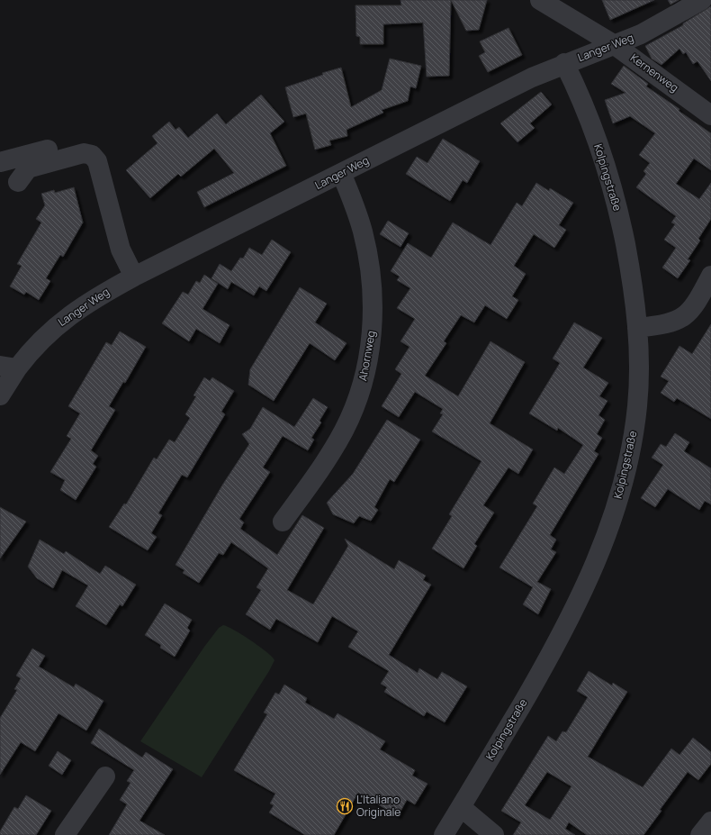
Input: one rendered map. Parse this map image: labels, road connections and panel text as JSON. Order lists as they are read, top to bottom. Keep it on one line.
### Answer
{"streets":{"street":["Langer Weg","Kernenweg","Kolpingstraße","Ahornweg"]},"crossings":[["Langer Weg","Kernenweg"],["Langer Weg","Kolpingstraße"],["Langer Weg","Ahornweg"]],"places":{"restaurant":["L'Italiano Originale"]}}
